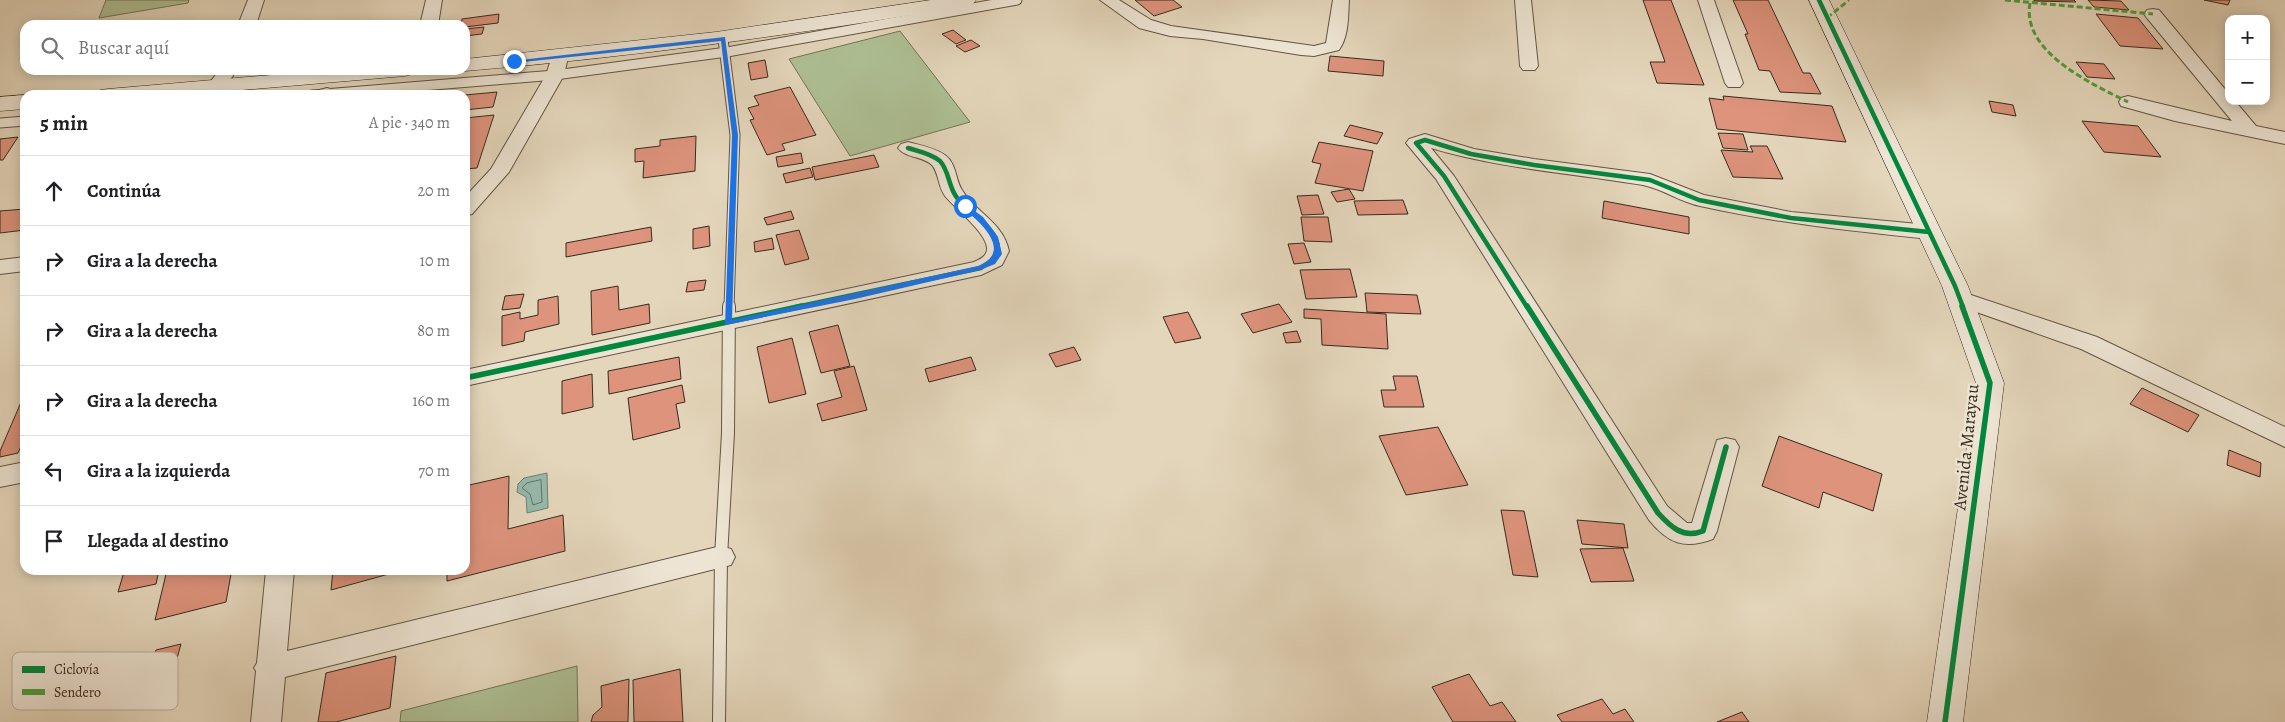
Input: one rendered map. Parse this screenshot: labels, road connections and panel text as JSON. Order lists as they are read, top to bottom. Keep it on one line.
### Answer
{"streets":{"street":["Avenida Marayau"]},"legend":["Ciclovía","Sendero"],"page":{"map_buttons":["+","−"],"search":"Buscar aquí","heading":["5 min","A pie · 340 m"],"list":[["Continúa","20 m"],["Gira a la derecha","10 m"],["Gira a la derecha","80 m"],["Gira a la derecha","160 m"],["Gira a la izquierda","70 m"],"Llegada al destino"]}}
